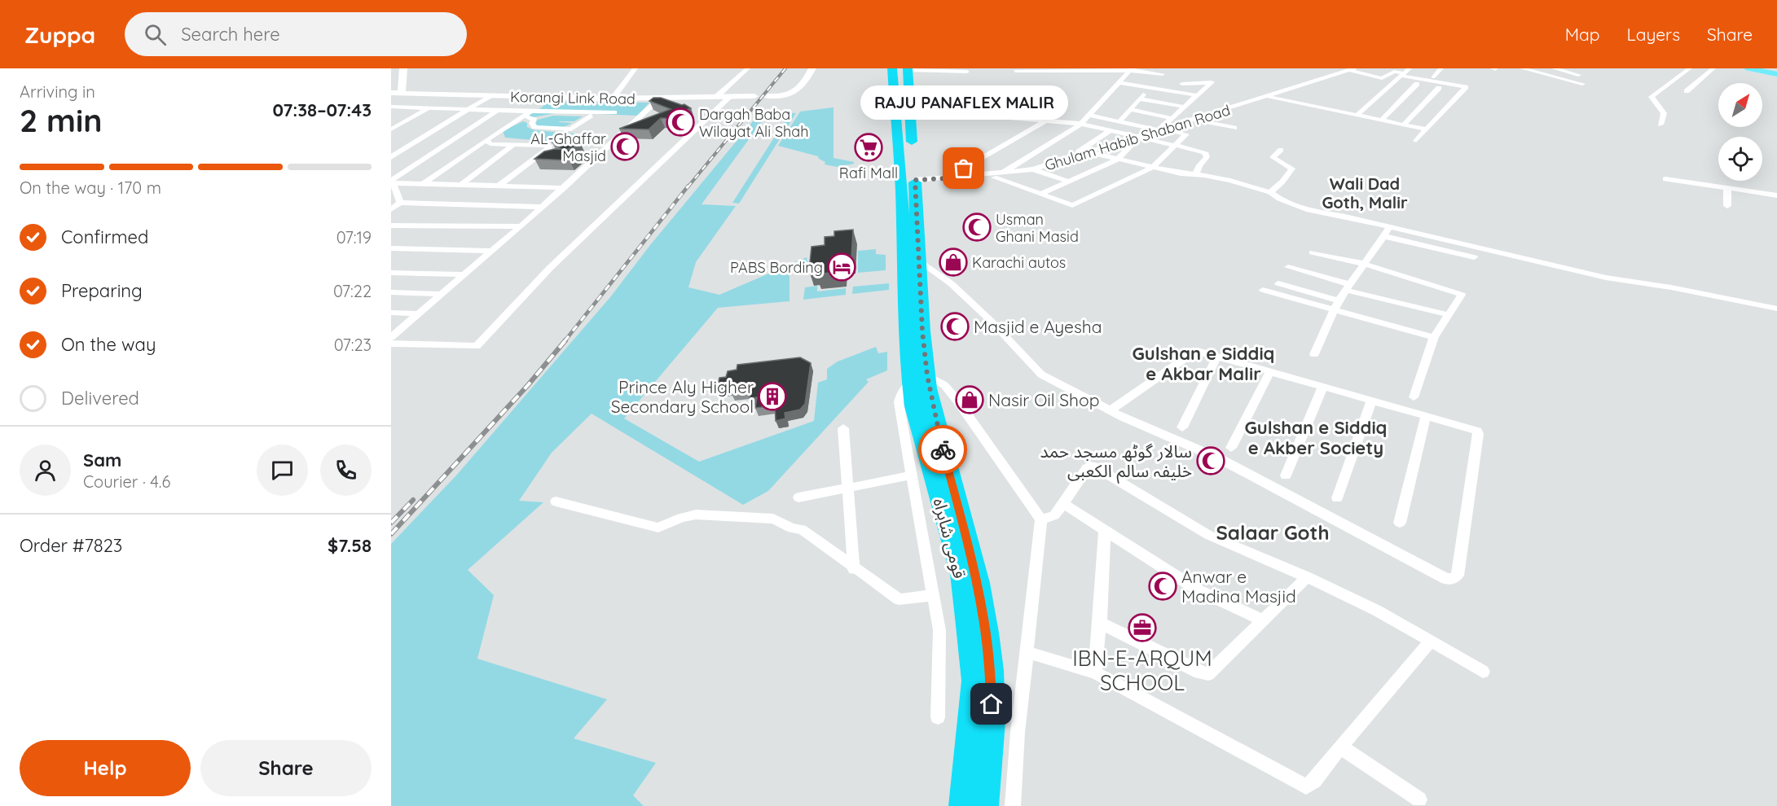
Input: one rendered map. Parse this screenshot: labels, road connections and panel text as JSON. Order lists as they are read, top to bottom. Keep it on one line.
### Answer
{"streets":{"highway":["قومی شاہراہ"],"main road":["Korangi Link Road"],"street":["Ghulam Habib Shaban Road"]},"crossings":[["Ghulam Habib Shaban Road","قومی شاہراہ"]],"districts":["Wali Dad Goth, Malir","Gulshan e Siddiq e Akbar Malir","Gulshan e Siddiq e Akber Society","Salaar Goth"],"places":{"mosque":["Dargah Baba Wilayat Ali Shah","AL-Ghaffar Masjid","Usman Ghani Masid","Masjid e Ayesha","سالار گوٹھ مسجد حمد خلیفہ سالم الکعبی","Anwar e Madina Masjid"],"supermarket":["Rafi Mall"],"other":["RAJU PANAFLEX MALIR"],"shop":["Karachi autos","Nasir Oil Shop"],"hotel":["PABS Bording"],"building":["Prince Aly Higher Secondary School"],"office":["IBN-E-ARQUM SCHOOL"]},"north":"top right","page":{"header":"Zuppa","search":"Search here","nav":["Map","Layers","Share"],"heading":["2 min","Arriving in","07:38–07:43"],"panel":["Sam","Courier · 4.6","Order #7823","$7.58"],"bubble":"RAJU PANAFLEX MALIR","bar":"On the way · 170 m","list":[["Confirmed","07:19"],["Preparing","07:22"],["On the way","07:23"],"Delivered"],"buttons":["Help","Share"]}}
